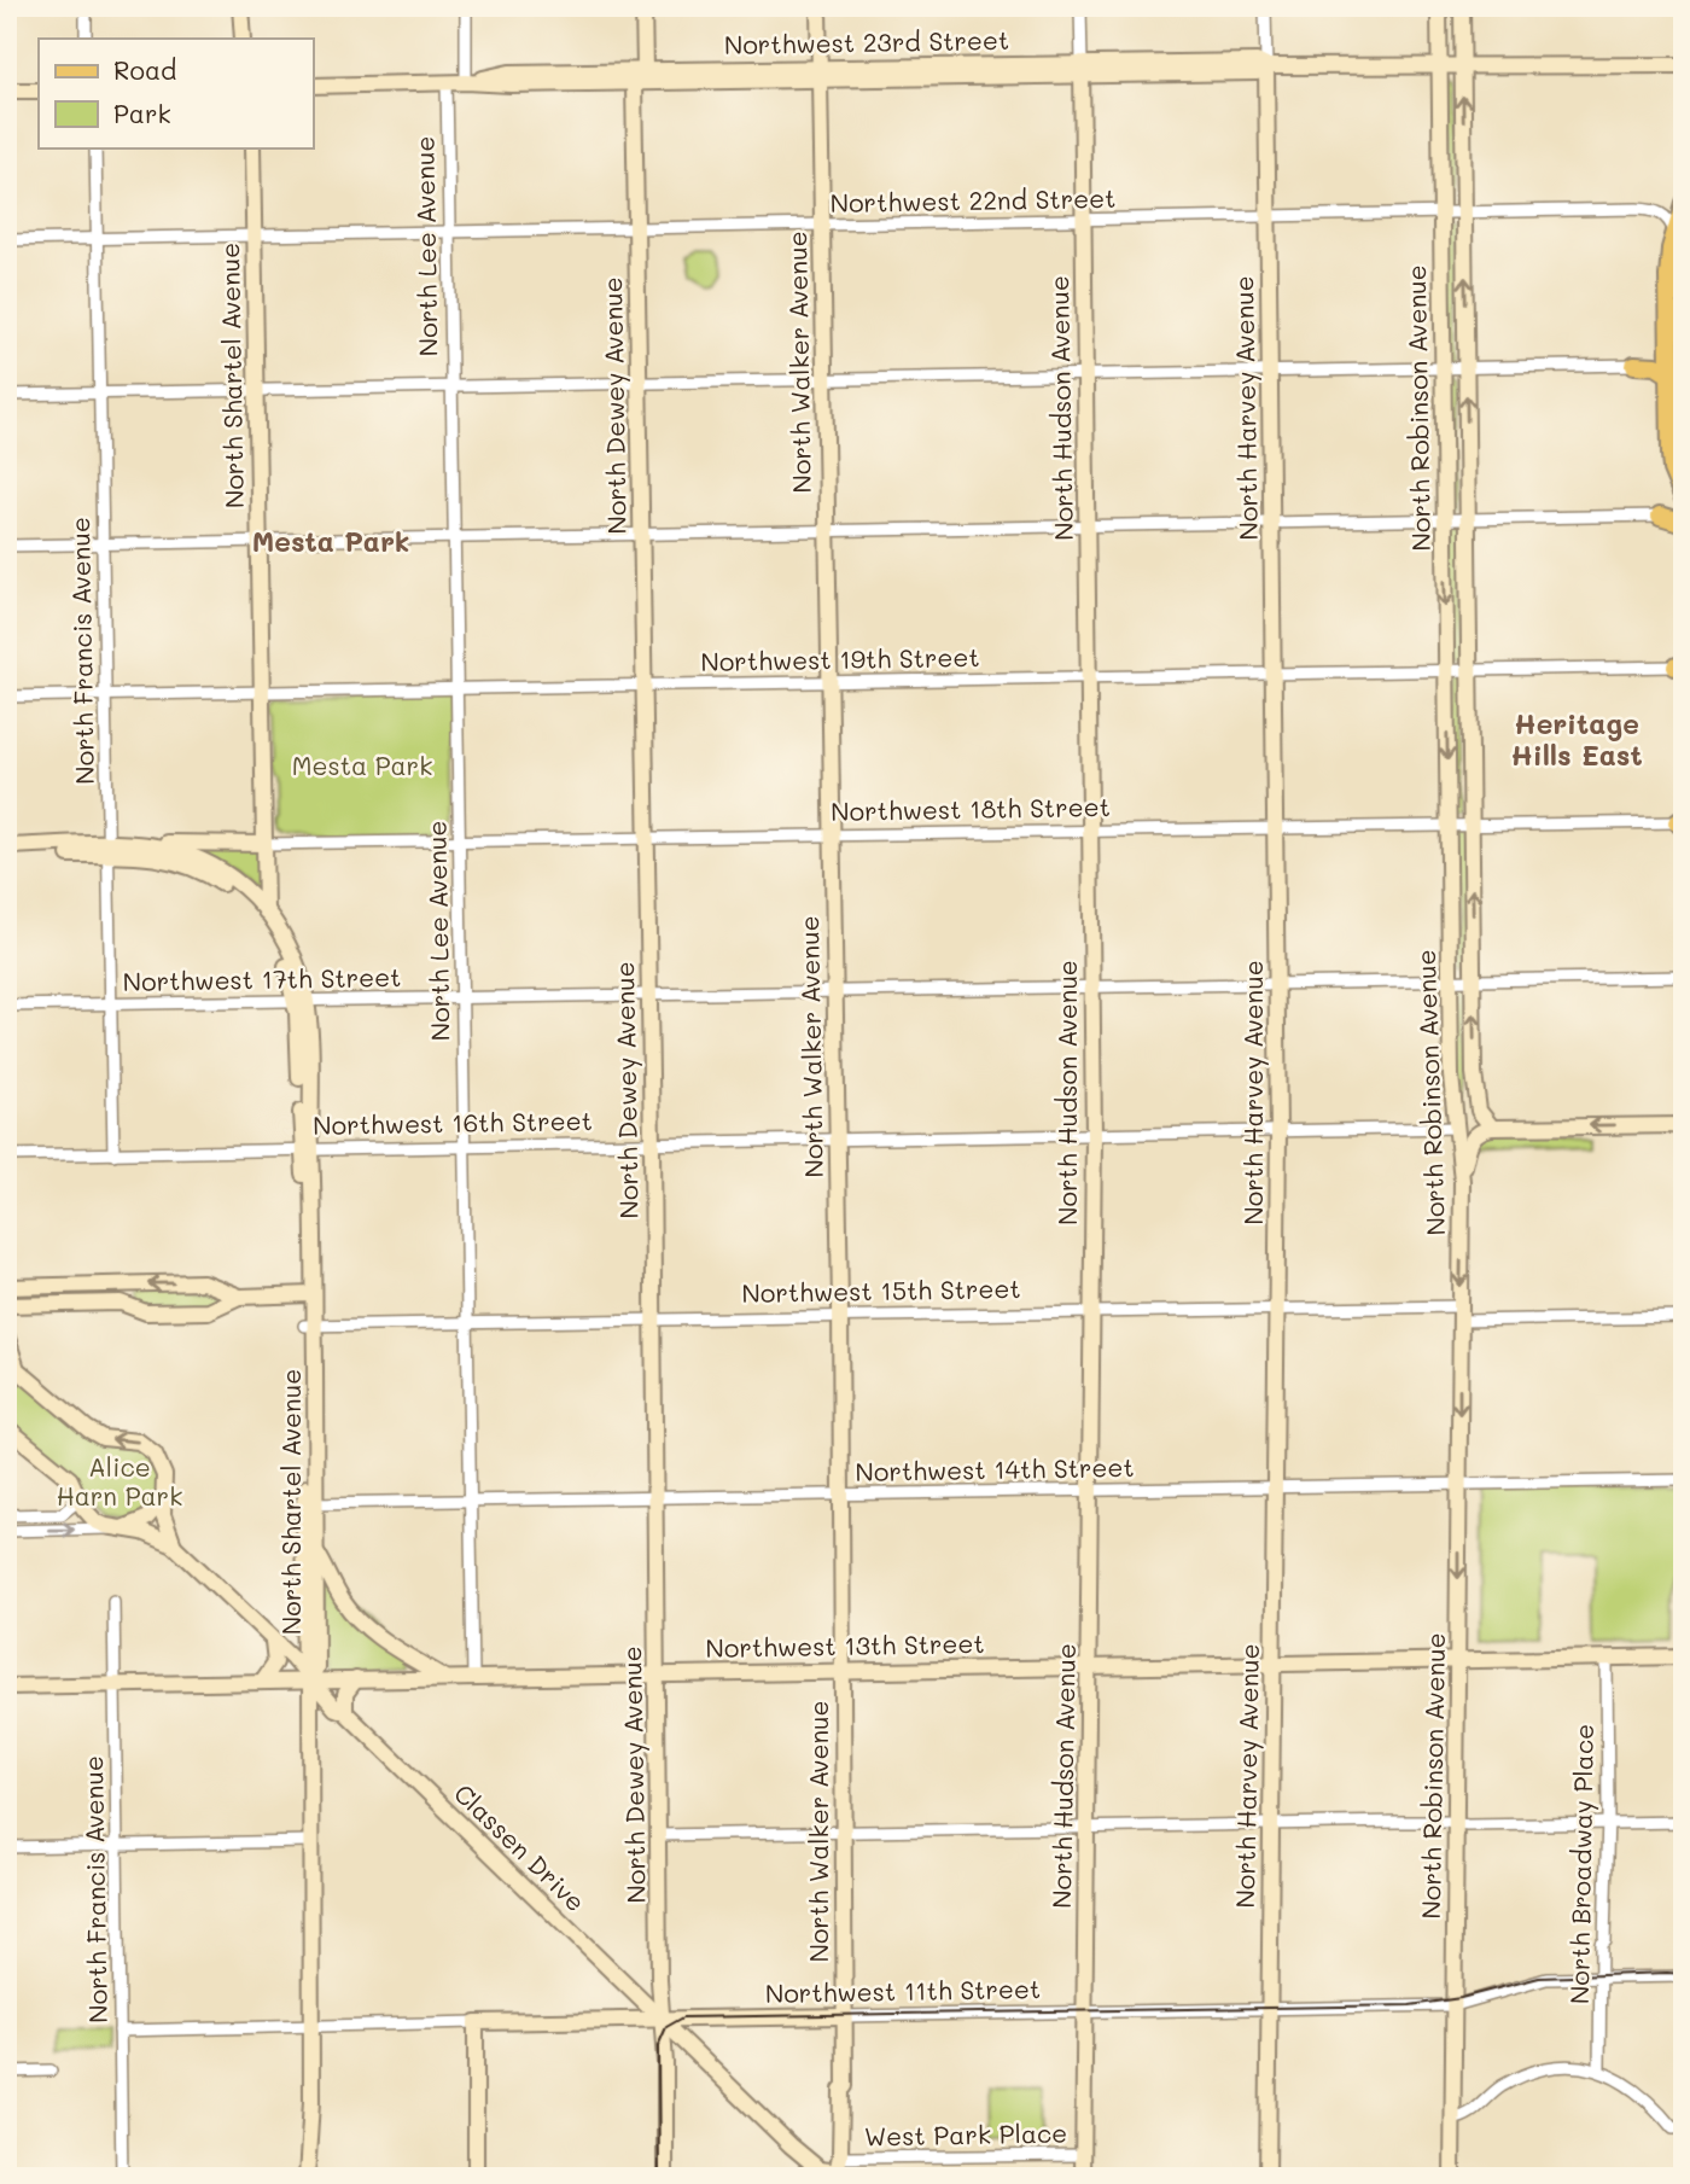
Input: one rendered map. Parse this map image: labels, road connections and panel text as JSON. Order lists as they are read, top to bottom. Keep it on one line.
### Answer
{"streets":{"street":["Northwest 23rd Street","Northwest 22nd Street","North Lee Avenue","North Walker Avenue","North Shartel Avenue","North Dewey Avenue","North Hudson Avenue","North Harvey Avenue","North Robinson Avenue","North Francis Avenue","Northwest 19th Street","Northwest 18th Street","Northwest 17th Street","Northwest 16th Street","Northwest 15th Street","Northwest 14th Street","Northwest 13th Street","Classen Drive","North Broadway Place","Northwest 11th Street","West Park Place"]},"crossings":[["Northwest 23rd Street","North Lee Avenue"],["Northwest 23rd Street","North Walker Avenue"],["Northwest 23rd Street","North Dewey Avenue"],["Northwest 23rd Street","North Hudson Avenue"],["Northwest 23rd Street","North Harvey Avenue"],["Northwest 23rd Street","North Robinson Avenue"],["Northwest 22nd Street","North Lee Avenue"],["Northwest 22nd Street","North Walker Avenue"],["Northwest 22nd Street","North Shartel Avenue"],["Northwest 22nd Street","North Dewey Avenue"],["Northwest 22nd Street","North Hudson Avenue"],["Northwest 22nd Street","North Harvey Avenue"],["Northwest 22nd Street","North Robinson Avenue"],["Northwest 22nd Street","North Francis Avenue"],["North Lee Avenue","Northwest 19th Street"],["North Lee Avenue","Northwest 18th Street"],["North Lee Avenue","Northwest 17th Street"],["North Lee Avenue","Northwest 16th Street"],["North Lee Avenue","Northwest 15th Street"],["North Lee Avenue","Northwest 14th Street"],["North Lee Avenue","Northwest 13th Street"],["North Walker Avenue","Northwest 19th Street"],["North Walker Avenue","Northwest 18th Street"],["North Walker Avenue","Northwest 17th Street"],["North Walker Avenue","Northwest 16th Street"],["North Walker Avenue","Northwest 15th Street"],["North Walker Avenue","Northwest 14th Street"],["North Walker Avenue","Northwest 13th Street"],["North Walker Avenue","Classen Drive"],["North Walker Avenue","Northwest 11th Street"],["North Walker Avenue","West Park Place"],["North Shartel Avenue","Northwest 19th Street"],["North Shartel Avenue","Northwest 18th Street"],["North Shartel Avenue","Northwest 17th Street"],["North Shartel Avenue","Northwest 16th Street"],["North Shartel Avenue","Northwest 15th Street"],["North Shartel Avenue","Northwest 14th Street"],["North Shartel Avenue","Northwest 13th Street"],["North Shartel Avenue","Classen Drive"],["North Shartel Avenue","Northwest 11th Street"],["North Dewey Avenue","Northwest 19th Street"],["North Dewey Avenue","Northwest 18th Street"],["North Dewey Avenue","Northwest 17th Street"],["North Dewey Avenue","Northwest 16th Street"],["North Dewey Avenue","Northwest 15th Street"],["North Dewey Avenue","Northwest 14th Street"],["North Dewey Avenue","Northwest 13th Street"],["North Dewey Avenue","Classen Drive"],["North Dewey Avenue","Northwest 11th Street"],["North Hudson Avenue","Northwest 19th Street"],["North Hudson Avenue","Northwest 18th Street"],["North Hudson Avenue","Northwest 17th Street"],["North Hudson Avenue","Northwest 16th Street"],["North Hudson Avenue","Northwest 15th Street"],["North Hudson Avenue","Northwest 14th Street"],["North Hudson Avenue","Northwest 13th Street"],["North Hudson Avenue","Northwest 11th Street"],["North Hudson Avenue","West Park Place"],["North Harvey Avenue","Northwest 19th Street"],["North Harvey Avenue","Northwest 18th Street"],["North Harvey Avenue","Northwest 17th Street"],["North Harvey Avenue","Northwest 16th Street"],["North Harvey Avenue","Northwest 15th Street"],["North Harvey Avenue","Northwest 14th Street"],["North Harvey Avenue","Northwest 13th Street"],["North Harvey Avenue","Northwest 11th Street"],["North Robinson Avenue","Northwest 19th Street"],["North Robinson Avenue","Northwest 18th Street"],["North Robinson Avenue","Northwest 17th Street"],["North Robinson Avenue","Northwest 16th Street"],["North Robinson Avenue","Northwest 15th Street"],["North Robinson Avenue","Northwest 14th Street"],["North Robinson Avenue","Northwest 13th Street"],["North Robinson Avenue","Northwest 11th Street"],["North Francis Avenue","Northwest 19th Street"],["North Francis Avenue","Northwest 17th Street"],["North Francis Avenue","Northwest 16th Street"],["North Francis Avenue","Northwest 13th Street"],["North Francis Avenue","Northwest 11th Street"],["Northwest 13th Street","Classen Drive"],["Northwest 13th Street","North Broadway Place"],["Classen Drive","Northwest 11th Street"],["North Broadway Place","Northwest 11th Street"]],"districts":["Mesta Park","Heritage Hills East"],"parks":["Mesta Park","Alice Harn Park"],"legend":["Road","Park"]}
